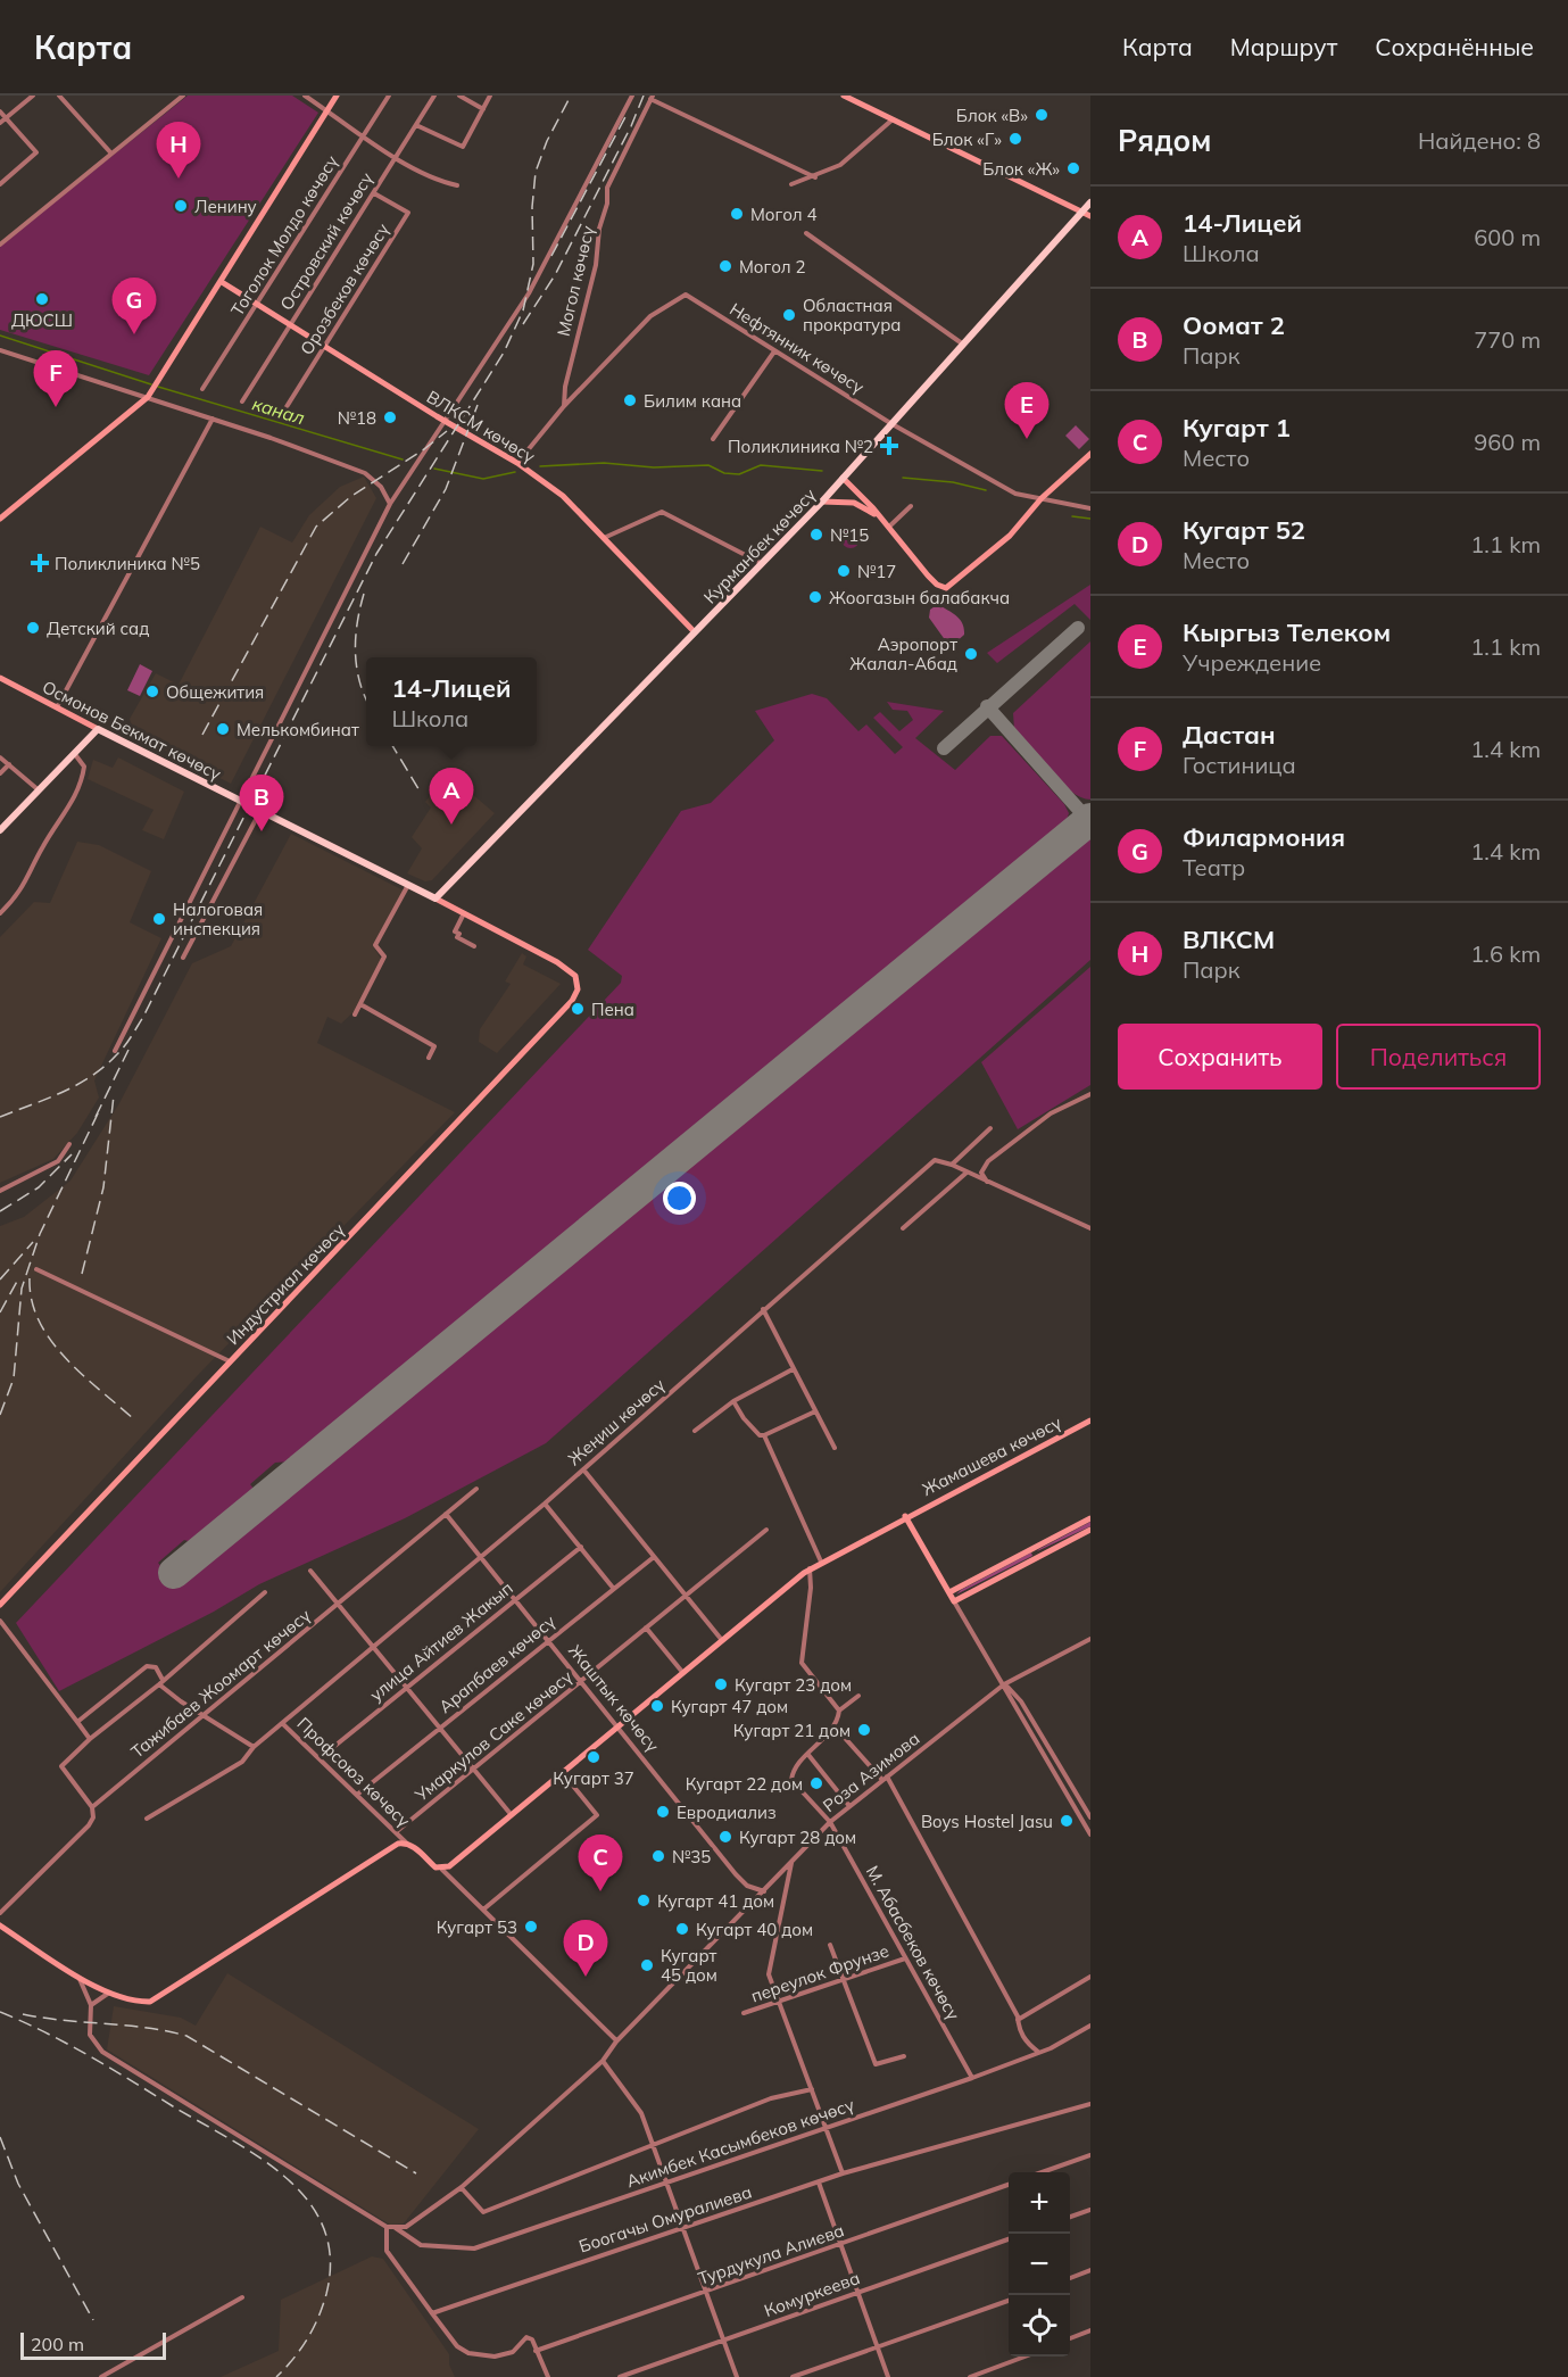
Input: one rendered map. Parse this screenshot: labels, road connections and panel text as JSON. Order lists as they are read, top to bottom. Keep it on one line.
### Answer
{"streets":{"main road":["ВЛКСМ көчөсү","Курманбек көчөсү","Осмонов Бекмат көчөсү","Индустриал көчөсү","Жамашева көчөсү"],"street":["Тоголок Молдо көчөсү","Островский көчөсү","Могол көчөсү","Орозбеков көчөсү","Нефтянник көчөсү","Жеңиш көчөсү","улица Айтиев Жакып","Арапбаев көчөсү","Тажибаев Жоомарт көчөсү","Жаштык көчөсү","Умаркулов Саке көчөсү","Профсоюз көчөсү","Роза Азимова","М. Абасбеков көчөсү","переулок Фрунзе","Акимбек Касымбеков көчөсү","Боогачы Омуралиева","Турдукула Алиева","Комуркеева"]},"crossings":[["Тоголок Молдо көчөсү","ВЛКСМ көчөсү"],["Островский көчөсү","Орозбеков көчөсү"],["Островский көчөсү","ВЛКСМ көчөсү"],["Могол көчөсү","Нефтянник көчөсү"],["Орозбеков көчөсү","ВЛКСМ көчөсү"],["Нефтянник көчөсү","Курманбек көчөсү"],["ВЛКСМ көчөсү","Курманбек көчөсү"],["Курманбек көчөсү","Осмонов Бекмат көчөсү"],["Жеңиш көчөсү","Жаштык көчөсү"],["Жеңиш көчөсү","Профсоюз көчөсү"],["Жамашева көчөсү","Жаштык көчөсү"],["улица Айтиев Жакып","Жаштык көчөсү"],["улица Айтиев Жакып","Профсоюз көчөсү"],["Арапбаев көчөсү","Жаштык көчөсү"],["Арапбаев көчөсү","Профсоюз көчөсү"],["Тажибаев Жоомарт көчөсү","Жаштык көчөсү"],["Жаштык көчөсү","Умаркулов Саке көчөсү"],["Жаштык көчөсү","Роза Азимова"],["Умаркулов Саке көчөсү","Профсоюз көчөсү"],["Роза Азимова","М. Абасбеков көчөсү"],["М. Абасбеков көчөсү","переулок Фрунзе"],["М. Абасбеков көчөсү","Акимбек Касымбеков көчөсү"]],"water":["канал"],"places":{"other":["Блок «В»","Блок «Г»","Блок «Ж»","Ленину","Могол 4","Могол 2","ДЮСШ","Областная прократура","Билим кана","№18","№15","№17","Жоогазын балабакча","Детский сад","Аэропорт Жалал-Абад","Общежития","Мелькомбинат","Налоговая инспекция","Пена","Кугарт 23 дом","Кугарт 47 дом","Кугарт 21 дом","Кугарт 37","Кугарт 22 дом","Евродиализ","Boys Hostel Jasu","Кугарт 28 дом","№35","Кугарт 41 дом","Кугарт 53","Кугарт 40 дом","Кугарт 45 дом"],"health":["Поликлиника №2","Поликлиника №5"]},"scale_bar":"200 m","page":{"header":"Карта","nav":["Карта","Маршрут","Сохранённые"],"heading":["Рядом","Найдено: 8"],"pins":["H","G","F","E","A","B","C","D"],"list":[{"mark":"A","name":"14-Лицей","note":"Школа","value":"600 m"},{"mark":"B","name":"Оомат 2","note":"Парк","value":"770 m"},{"mark":"C","name":"Кугарт 1","note":"Место","value":"960 m"},{"mark":"D","name":"Кугарт 52","note":"Место","value":"1.1 km"},{"mark":"E","name":"Кыргыз Телеком","note":"Учреждение","value":"1.1 km"},{"mark":"F","name":"Дастан","note":"Гостиница","value":"1.4 km"},{"mark":"G","name":"Филармония","note":"Театр","value":"1.4 km"},{"mark":"H","name":"ВЛКСМ","note":"Парк","value":"1.6 km"}],"popup":["14-Лицей","Школа"],"buttons":["Сохранить","Поделиться"],"map_buttons":["+","−"],"scale":"200 m"}}
